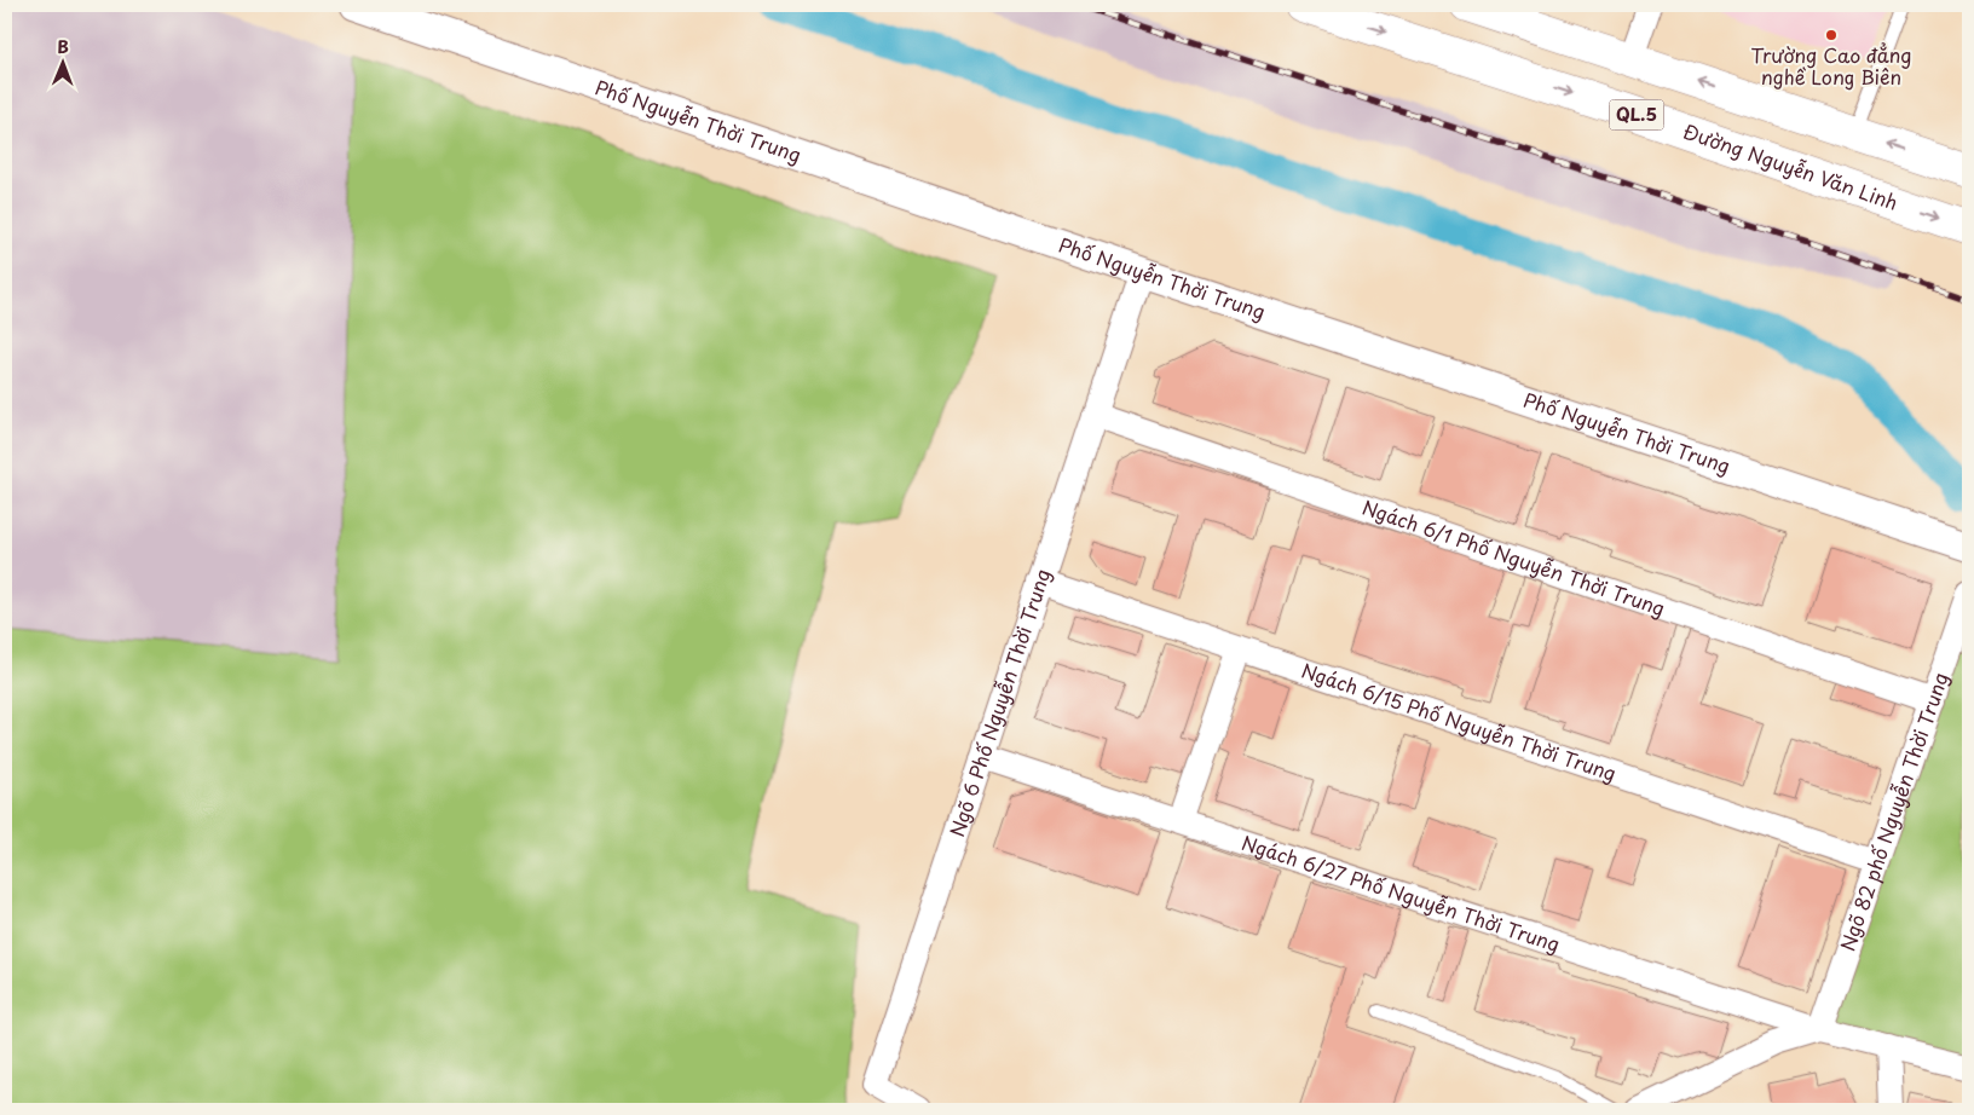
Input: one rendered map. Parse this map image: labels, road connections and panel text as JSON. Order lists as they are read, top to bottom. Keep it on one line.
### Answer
{"streets":{"highway":["QL.5","Đường Nguyễn Văn Linh"],"street":["Phố Nguyễn Thời Trung","Ngách 6/1 Phố Nguyễn Thời Trung","Ngõ 6 Phố Nguyễn Thời Trung","Ngách 6/15 Phố Nguyễn Thời Trung","Ngõ 82 phố Nguyễn Thời Trung","Ngách 6/27 Phố Nguyễn Thời Trung"]},"crossings":[["Phố Nguyễn Thời Trung","Ngõ 6 Phố Nguyễn Thời Trung"],["Ngách 6/1 Phố Nguyễn Thời Trung","Ngõ 6 Phố Nguyễn Thời Trung"],["Ngách 6/1 Phố Nguyễn Thời Trung","Ngõ 82 phố Nguyễn Thời Trung"],["Ngõ 6 Phố Nguyễn Thời Trung","Ngách 6/15 Phố Nguyễn Thời Trung"],["Ngõ 6 Phố Nguyễn Thời Trung","Ngách 6/27 Phố Nguyễn Thời Trung"],["Ngách 6/15 Phố Nguyễn Thời Trung","Ngõ 82 phố Nguyễn Thời Trung"],["Ngõ 82 phố Nguyễn Thời Trung","Ngách 6/27 Phố Nguyễn Thời Trung"]],"places":["Trường Cao đẳng nghề Long Biên"],"north":"top"}
